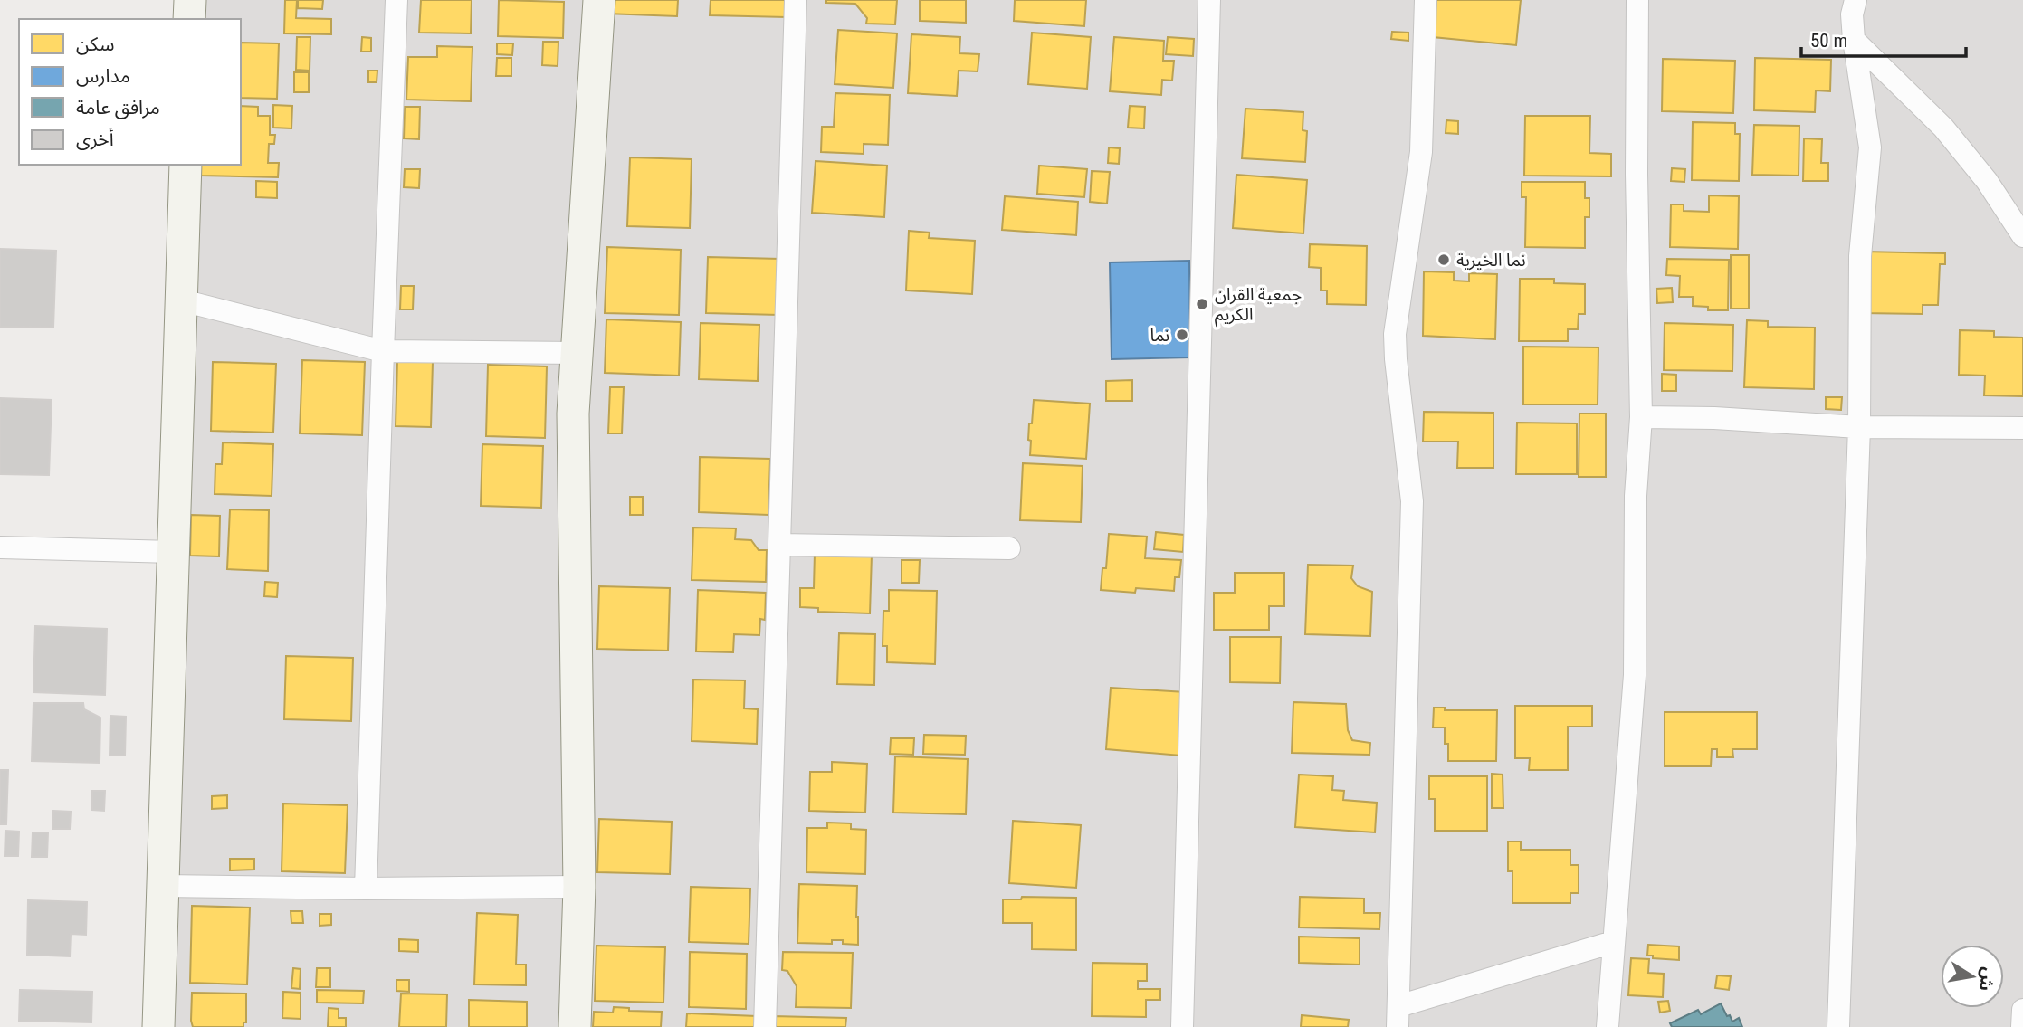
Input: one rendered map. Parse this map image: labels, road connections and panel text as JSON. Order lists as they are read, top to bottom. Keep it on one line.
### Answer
{"places":["نما الخيرية","جمعية القران الكريم","نما"],"legend":["سكن","مدارس","مرافق عامة","أخرى"],"scale_bar":"50 m","north":"right"}
